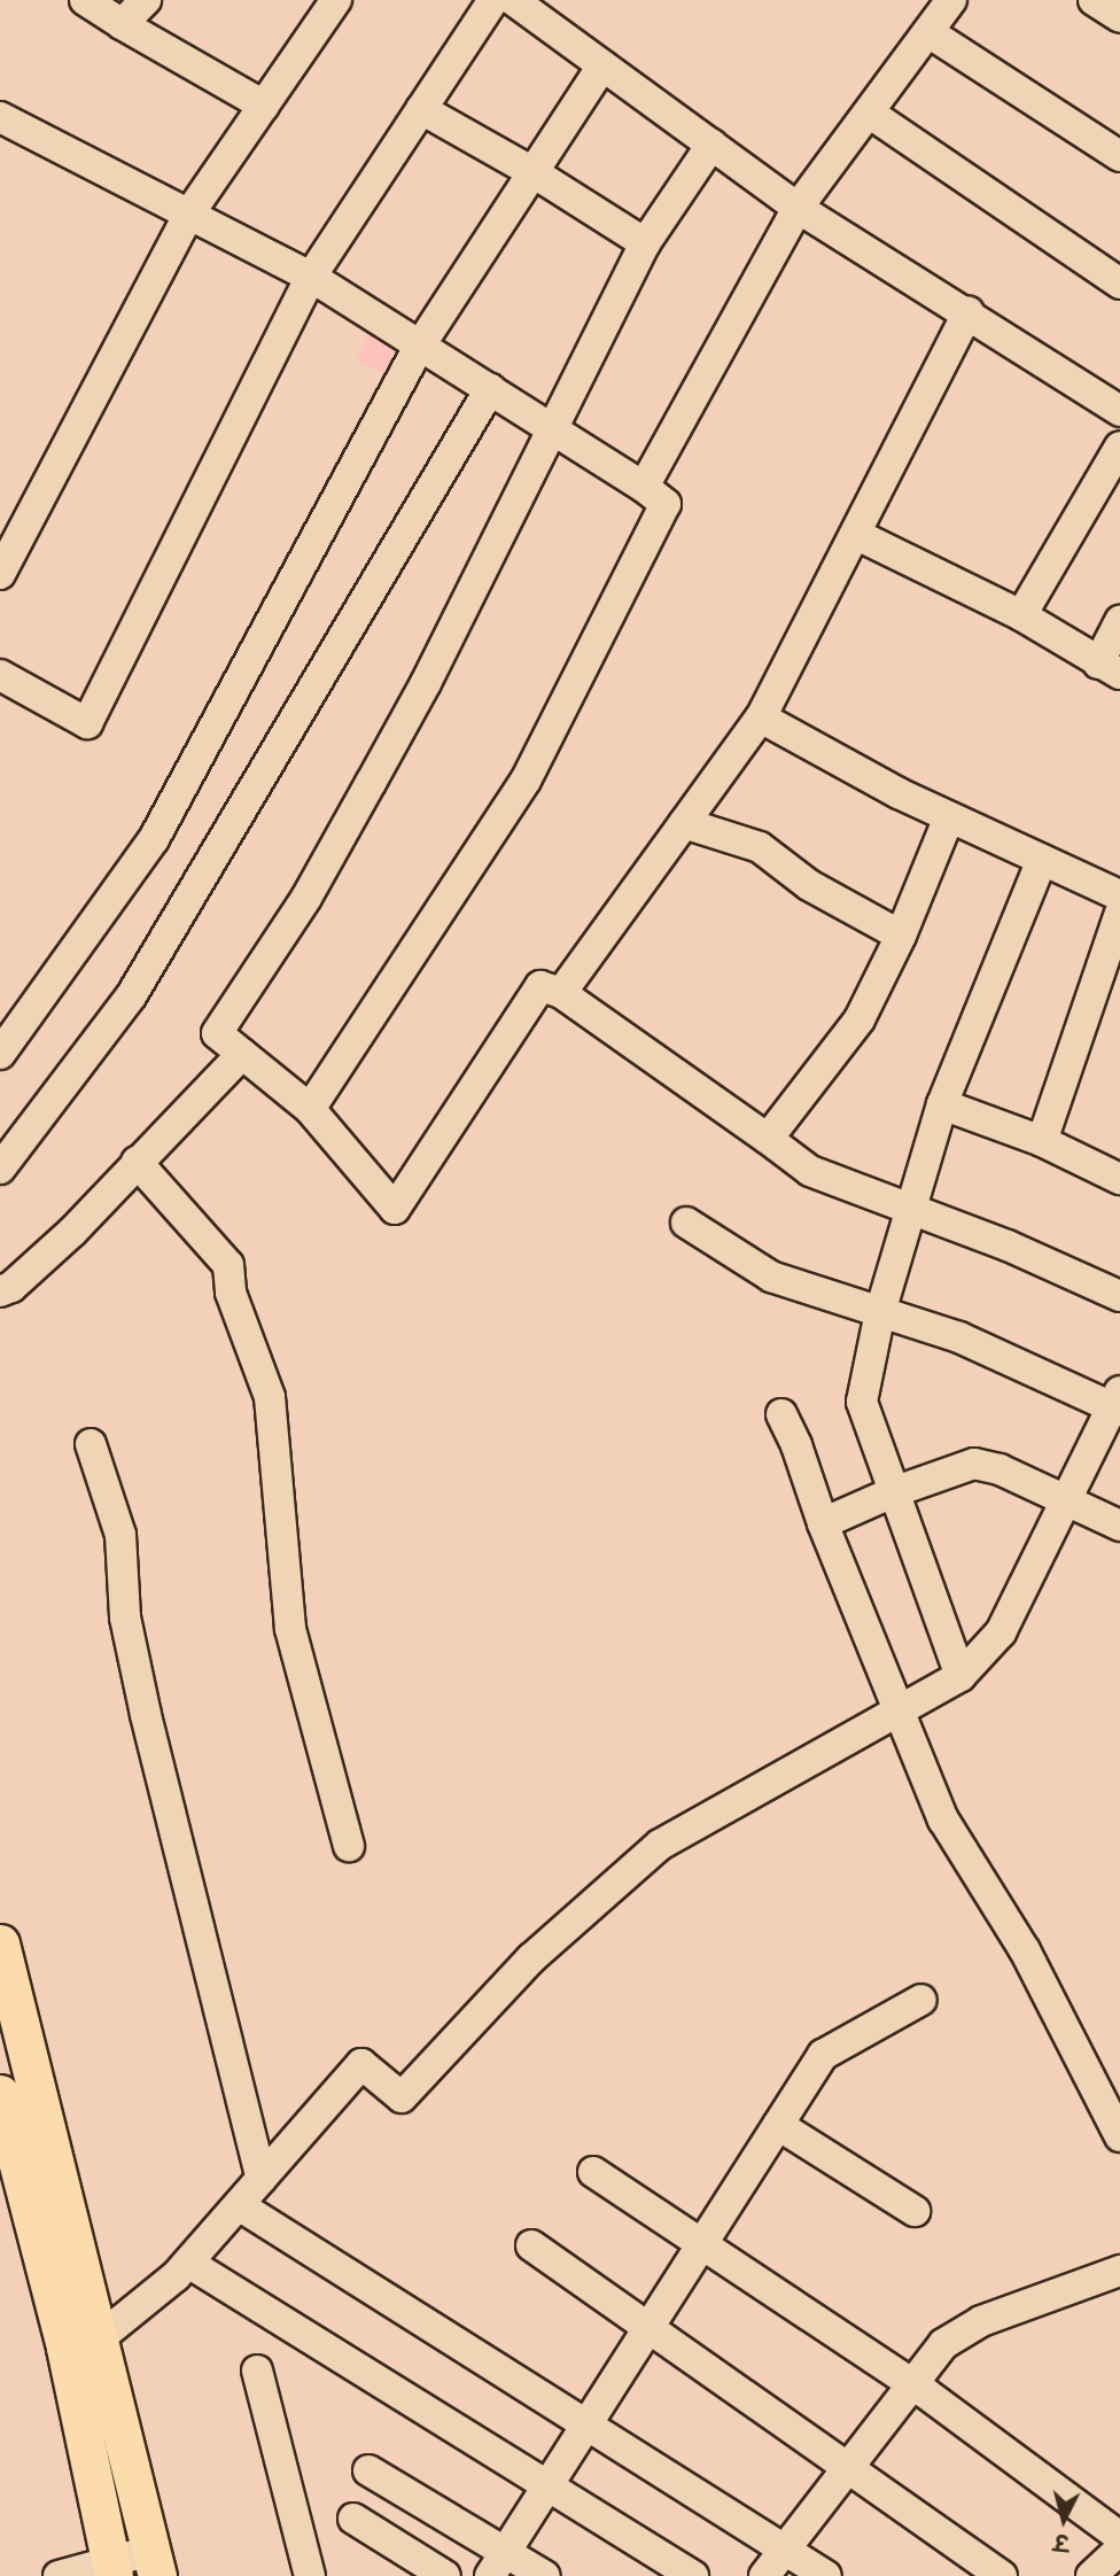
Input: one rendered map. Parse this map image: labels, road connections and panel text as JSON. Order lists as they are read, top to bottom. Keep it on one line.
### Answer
{"north":"bottom"}
